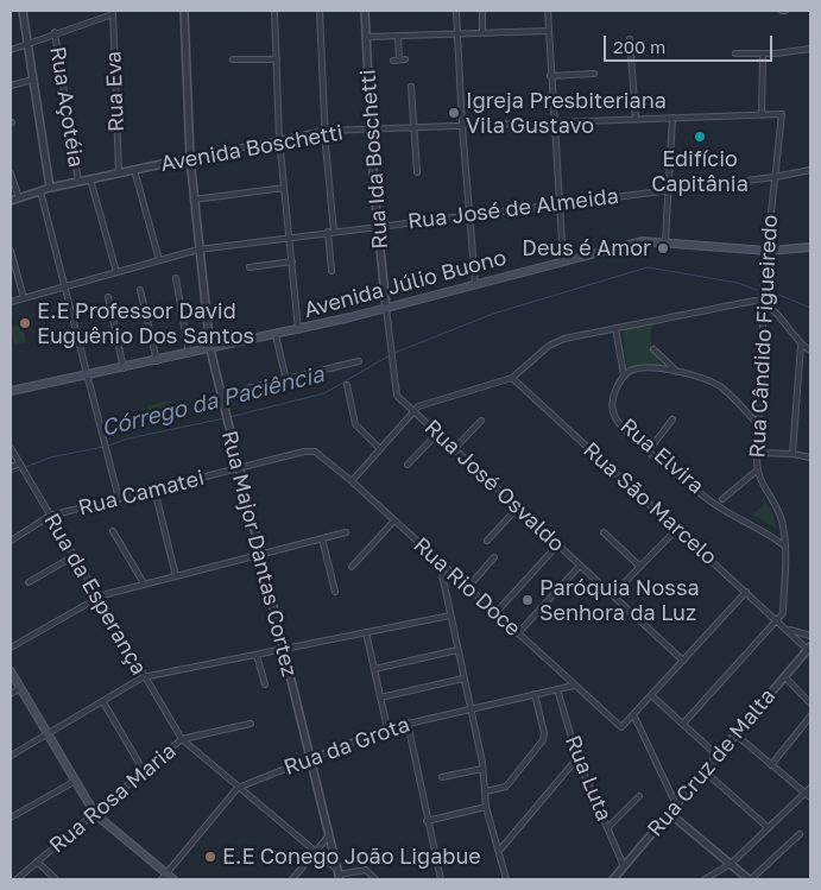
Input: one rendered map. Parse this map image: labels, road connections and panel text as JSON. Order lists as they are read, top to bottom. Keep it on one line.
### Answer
{"streets":{"main road":["Avenida Júlio Buono"],"street":["Rua Eva","Rua Açotéia","Avenida Boschetti","Rua Ida Boschetti","Rua José de Almeida","Rua Cândido Figueiredo","Rua Elvira","Rua José Osvaldo","Rua Camatei","Rua São Marcelo","Rua Major Dantas Cortez","Rua Rio Doce","Rua da Esperança","Rua da Grota","Rua Cruz de Malta","Rua Luta","Rua Rosa Maria"]},"crossings":[["Rua Eva","Avenida Boschetti"],["Rua Açotéia","Avenida Boschetti"],["Avenida Boschetti","Rua Ida Boschetti"],["Avenida Boschetti","Rua Cândido Figueiredo"],["Avenida Boschetti","Rua Major Dantas Cortez"],["Rua Ida Boschetti","Rua José de Almeida"],["Rua Ida Boschetti","Avenida Júlio Buono"],["Rua Ida Boschetti","Rua José Osvaldo"],["Rua José de Almeida","Rua Cândido Figueiredo"],["Rua José de Almeida","Rua Major Dantas Cortez"],["Avenida Júlio Buono","Rua Cândido Figueiredo"],["Avenida Júlio Buono","Rua José Osvaldo"],["Avenida Júlio Buono","Rua Major Dantas Cortez"],["Rua Cândido Figueiredo","Rua Elvira"],["Rua Cândido Figueiredo","Rua São Marcelo"],["Rua Camatei","Rua Major Dantas Cortez"],["Rua Camatei","Rua Rio Doce"],["Rua Camatei","Rua da Esperança"],["Rua São Marcelo","Rua Cruz de Malta"],["Rua Major Dantas Cortez","Rua da Esperança"],["Rua Major Dantas Cortez","Rua da Grota"],["Rua Rio Doce","Rua da Grota"],["Rua da Esperança","Rua da Grota"],["Rua da Esperança","Rua Rosa Maria"],["Rua da Grota","Rua Luta"],["Rua Cruz de Malta","Rua Luta"]],"water":["Córrego da Paciência"],"places":["Igreja Presbiteriana Vila Gustavo","Edifício Capitânia","Deus é Amor","E.E Professor David Euguênio Dos Santos","Paróquia Nossa Senhora da Luz","E.E Conego João Ligabue"],"scale_bar":"200 m"}
